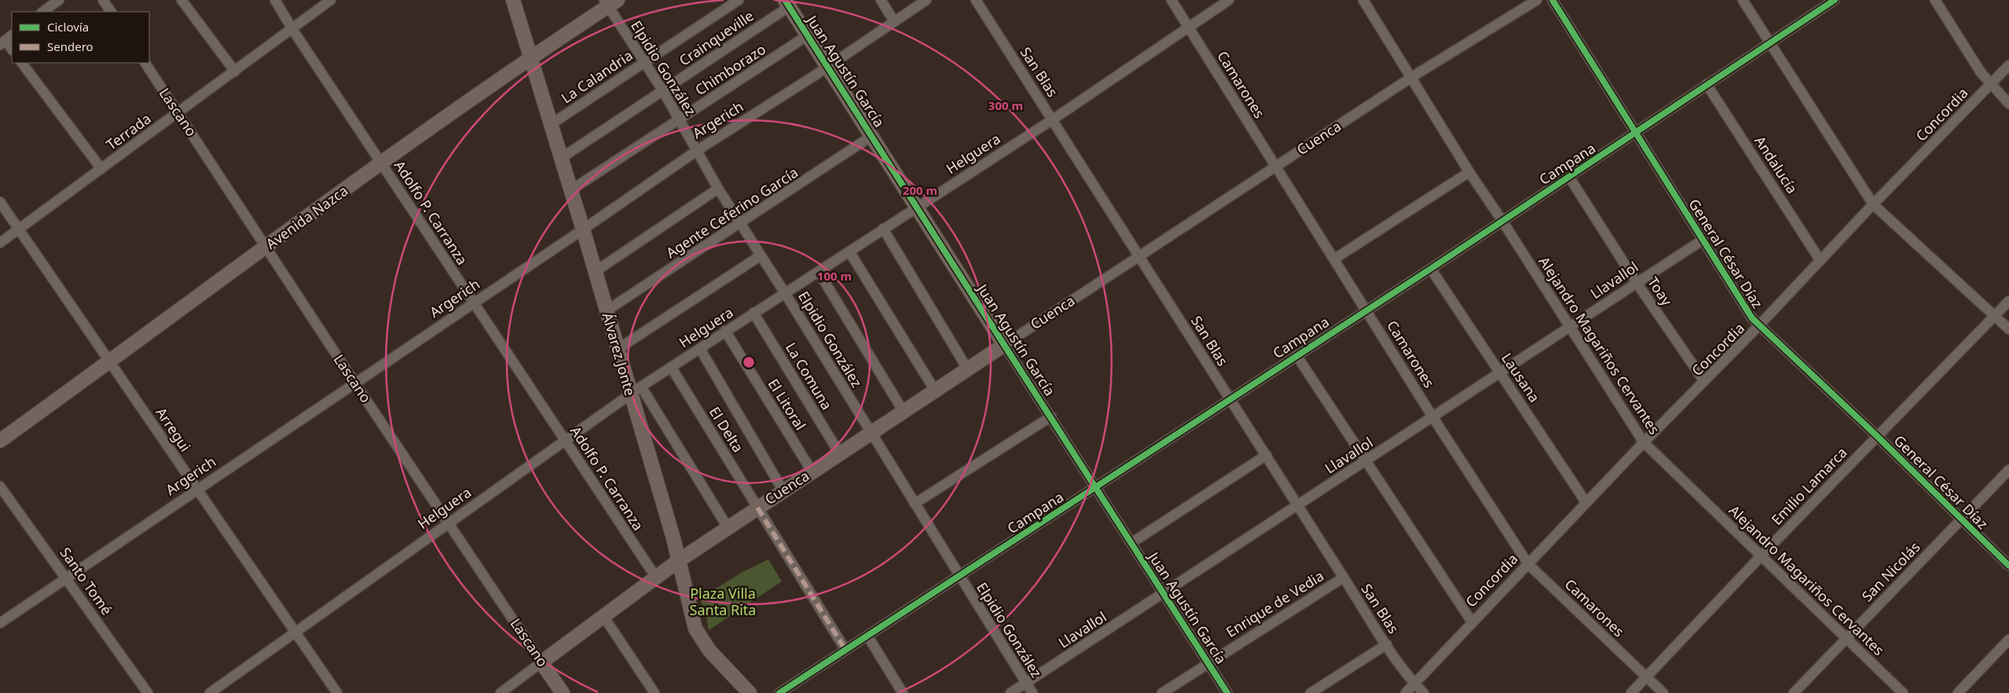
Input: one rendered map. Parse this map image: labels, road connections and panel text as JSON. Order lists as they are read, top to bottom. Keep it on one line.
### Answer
{"streets":{"street":["Crainqueville","Elpidio González","Chimborazo","Juan Agustín García","San Blas","La Calandria","Camarones","Lascano","Concordia","Argerich","Terrada","Cuenca","Helguera","Campana","Andalucía","Adolfo P. Carranza","Agente Ceferino García","Avenida Nazca","General César Díaz","Llavallol","Toay","Alejandro Magariños Cervantes","Álvarez Jonte","La Comuna","Lausana","El Litoral","Arregui","El Delta","Emilio Lamarca","San Nicolás","Santo Tomé","Enrique de Vedia"]},"crossings":[["Crainqueville","Elpidio González"],["Crainqueville","Juan Agustín García"],["Crainqueville","Álvarez Jonte"],["Elpidio González","Chimborazo"],["Elpidio González","La Calandria"],["Elpidio González","Argerich"],["Elpidio González","Cuenca"],["Elpidio González","Helguera"],["Elpidio González","Campana"],["Elpidio González","Agente Ceferino García"],["Elpidio González","Avenida Nazca"],["Elpidio González","Llavallol"],["Chimborazo","Juan Agustín García"],["Chimborazo","Álvarez Jonte"],["Juan Agustín García","Argerich"],["Juan Agustín García","Cuenca"],["Juan Agustín García","Helguera"],["Juan Agustín García","Campana"],["Juan Agustín García","Agente Ceferino García"],["Juan Agustín García","Llavallol"],["Juan Agustín García","Enrique de Vedia"],["San Blas","Concordia"],["San Blas","Cuenca"],["San Blas","Helguera"],["San Blas","Campana"],["San Blas","Llavallol"],["San Blas","Enrique de Vedia"],["La Calandria","Álvarez Jonte"],["Camarones","Concordia"],["Camarones","Cuenca"],["Camarones","Helguera"],["Camarones","Campana"],["Camarones","Llavallol"],["Camarones","Emilio Lamarca"],["Lascano","Argerich"],["Lascano","Terrada"],["Lascano","Cuenca"],["Lascano","Helguera"],["Lascano","Avenida Nazca"],["Concordia","Andalucía"],["Concordia","General César Díaz"],["Concordia","Toay"],["Concordia","Alejandro Magariños Cervantes"],["Concordia","Lausana"],["Argerich","Adolfo P. Carranza"],["Argerich","Álvarez Jonte"],["Argerich","Arregui"],["Argerich","Santo Tomé"],["Terrada","Adolfo P. Carranza"],["Terrada","Arregui"],["Cuenca","Adolfo P. Carranza"],["Cuenca","Alejandro Magariños Cervantes"],["Cuenca","Álvarez Jonte"],["Cuenca","La Comuna"],["Cuenca","El Litoral"],["Cuenca","El Delta"],["Helguera","Adolfo P. Carranza"],["Helguera","Álvarez Jonte"],["Helguera","La Comuna"],["Helguera","El Litoral"],["Helguera","Arregui"],["Helguera","El Delta"],["Campana","Andalucía"],["Campana","General César Díaz"],["Campana","Toay"],["Campana","Alejandro Magariños Cervantes"],["Campana","Lausana"],["Campana","El Delta"],["Adolfo P. Carranza","Avenida Nazca"],["Agente Ceferino García","Álvarez Jonte"],["Avenida Nazca","Álvarez Jonte"],["Avenida Nazca","Arregui"],["General César Díaz","Llavallol"],["General César Díaz","Emilio Lamarca"],["General César Díaz","San Nicolás"],["Llavallol","Toay"],["Llavallol","Alejandro Magariños Cervantes"],["Llavallol","Lausana"],["Alejandro Magariños Cervantes","Emilio Lamarca"],["Alejandro Magariños Cervantes","San Nicolás"]],"parks":["Plaza Villa Santa Rita"],"legend":["Ciclovía","Sendero"],"rings":["300 m","200 m","100 m"]}
